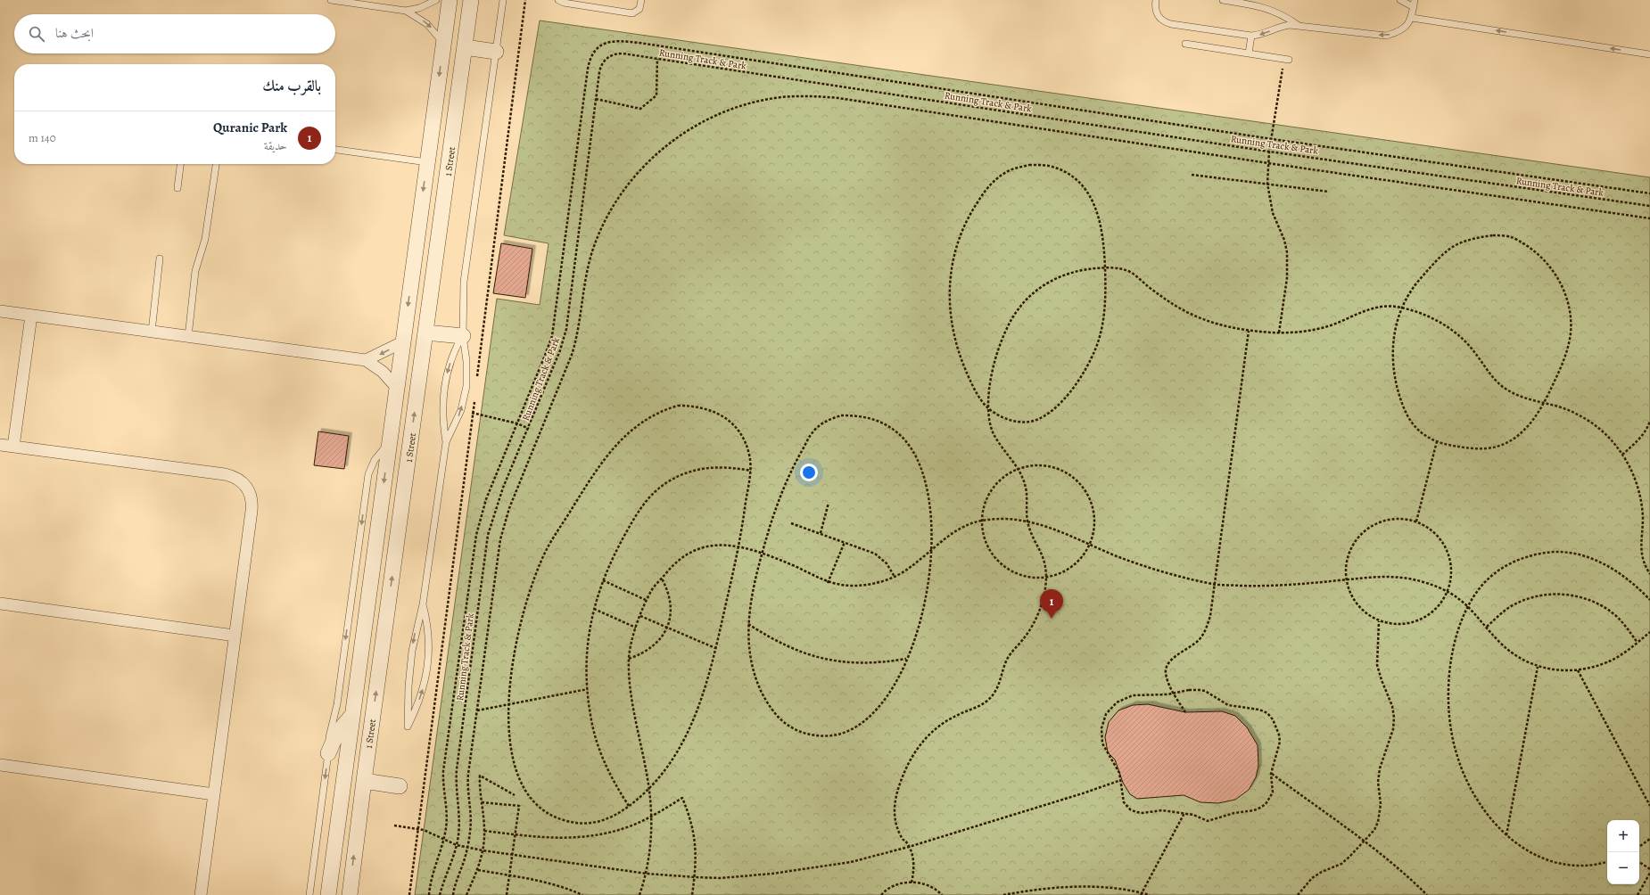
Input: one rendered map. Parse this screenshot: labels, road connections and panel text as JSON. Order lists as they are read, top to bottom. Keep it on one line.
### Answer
{"streets":{"street":["1 Street"],"path":["Running Track & Park"]},"page":{"search":"ابحث هنا","heading":"بالقرب منك","list":[{"mark":"1","name":"Quranic Park","note":"حديقة","value":"140 m"}],"pins":"1","map_buttons":["+","−"]}}
